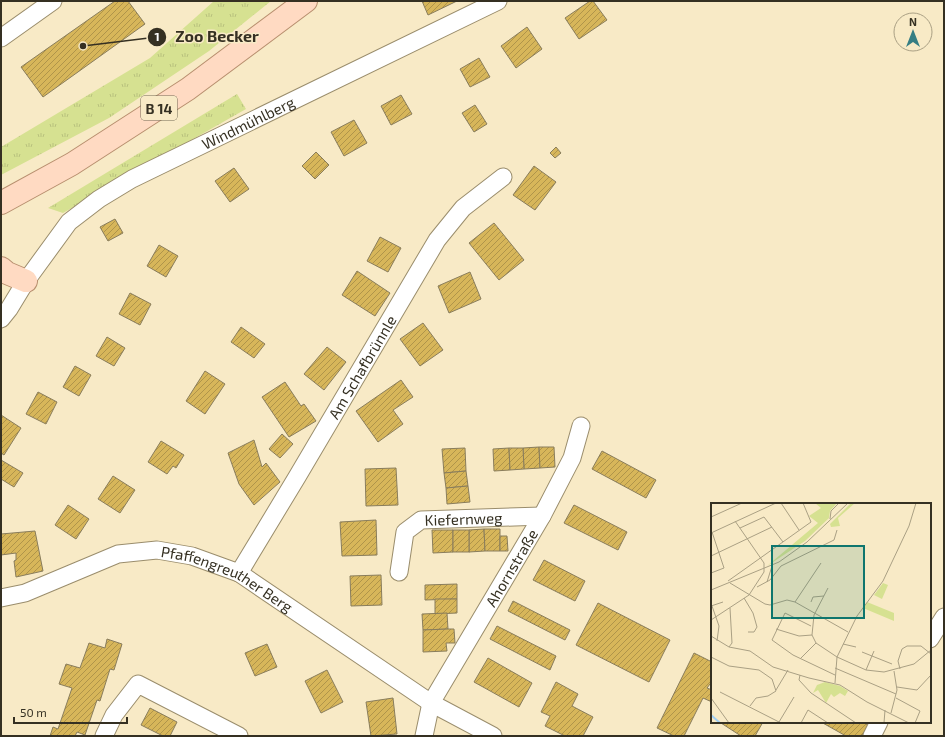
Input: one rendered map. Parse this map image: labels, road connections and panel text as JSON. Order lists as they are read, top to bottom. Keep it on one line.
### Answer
{"streets":{"main road":["B 14"],"street":["Windmühlberg","Am Schafbrünnle","Kiefernweg","Ahornstraße","Pfaffengreuther Berg"]},"crossings":[["Am Schafbrünnle","Pfaffengreuther Berg"],["Kiefernweg","Ahornstraße"],["Ahornstraße","Pfaffengreuther Berg"]],"places":["Zoo Becker"],"scale_bar":"50 m","north":"top"}
